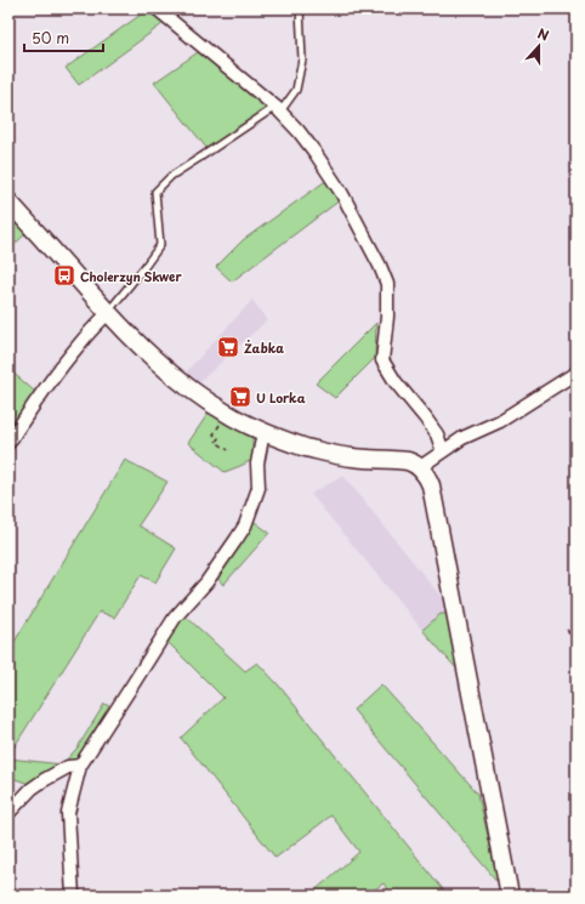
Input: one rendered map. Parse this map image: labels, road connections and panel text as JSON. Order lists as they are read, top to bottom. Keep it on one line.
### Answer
{"places":{"bus stop":["Cholerzyn Skwer"],"supermarket":["Żabka","U Lorka"]},"scale_bar":"50 m","north":"top"}
